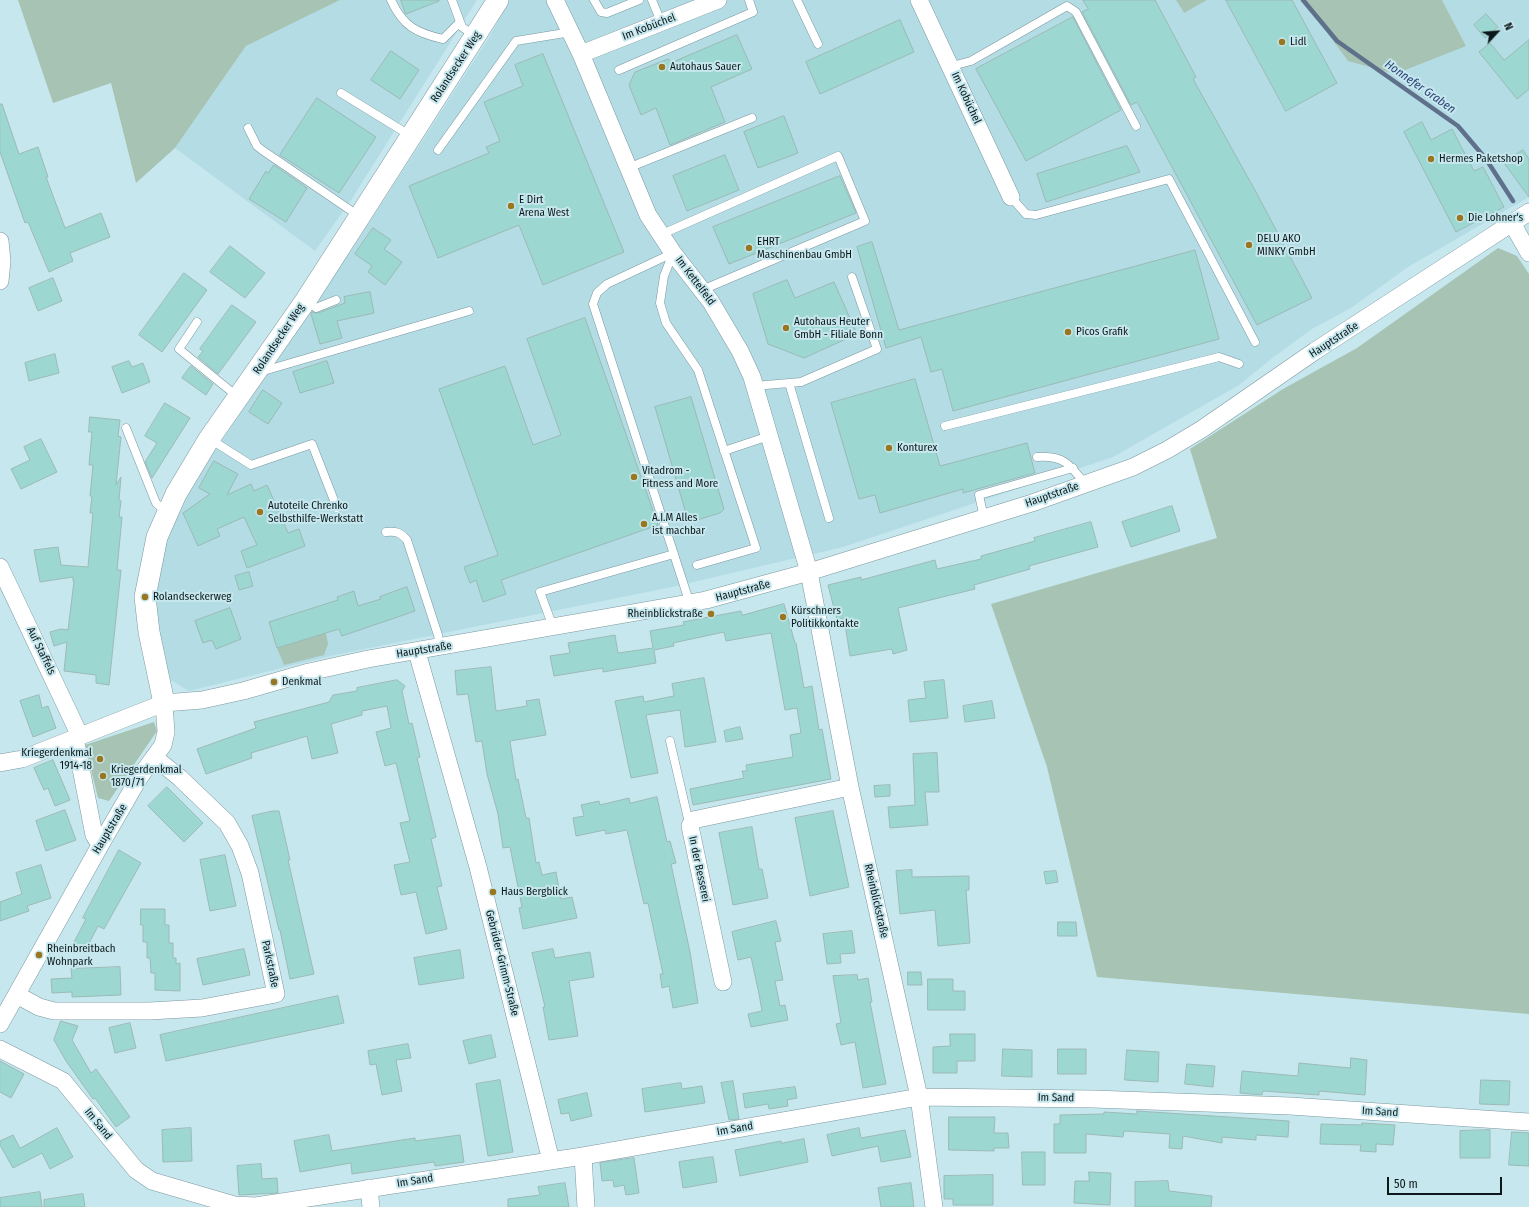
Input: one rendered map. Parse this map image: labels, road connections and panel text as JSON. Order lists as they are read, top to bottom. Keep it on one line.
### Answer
{"streets":{"street":["Im Kobüchel","Rolandsecker Weg","Im Kettelfeld","Hauptstraße","Auf Staffels","In der Besserei","Rheinblickstraße","Gebrüder-Grimm-Straße","Parkstraße","Im Sand"]},"crossings":[["Im Kobüchel","Im Kettelfeld"],["Rolandsecker Weg","Hauptstraße"],["Im Kettelfeld","Hauptstraße"],["Im Kettelfeld","Rheinblickstraße"],["Hauptstraße","Auf Staffels"],["Hauptstraße","Rheinblickstraße"],["Hauptstraße","Gebrüder-Grimm-Straße"],["Hauptstraße","Parkstraße"],["In der Besserei","Rheinblickstraße"],["Rheinblickstraße","Im Sand"],["Gebrüder-Grimm-Straße","Im Sand"]],"water":["Honnefer Graben"],"places":["Lidl","Autohaus Sauer","Hermes Paketshop","E Dirt Arena West","Die Lohner's","DELU AKO MINKY GmbH","EHRT Maschinenbau GmbH","Autohaus Heuter GmbH - Filiale Bonn","Picos Grafik","Konturex","Vitadrom - Fitness and More","Autoteile Chrenko Selbsthilfe-Werkstatt","A.I.M Alles ist machbar","Rolandseckerweg","Rheinblickstraße","Kürschners Politikkontakte","Denkmal","Kriegerdenkmal 1914-18","Kriegerdenkmal 1870/71","Haus Bergblick","Rheinbreitbach Wohnpark"],"scale_bar":"50 m","north":"top right"}
